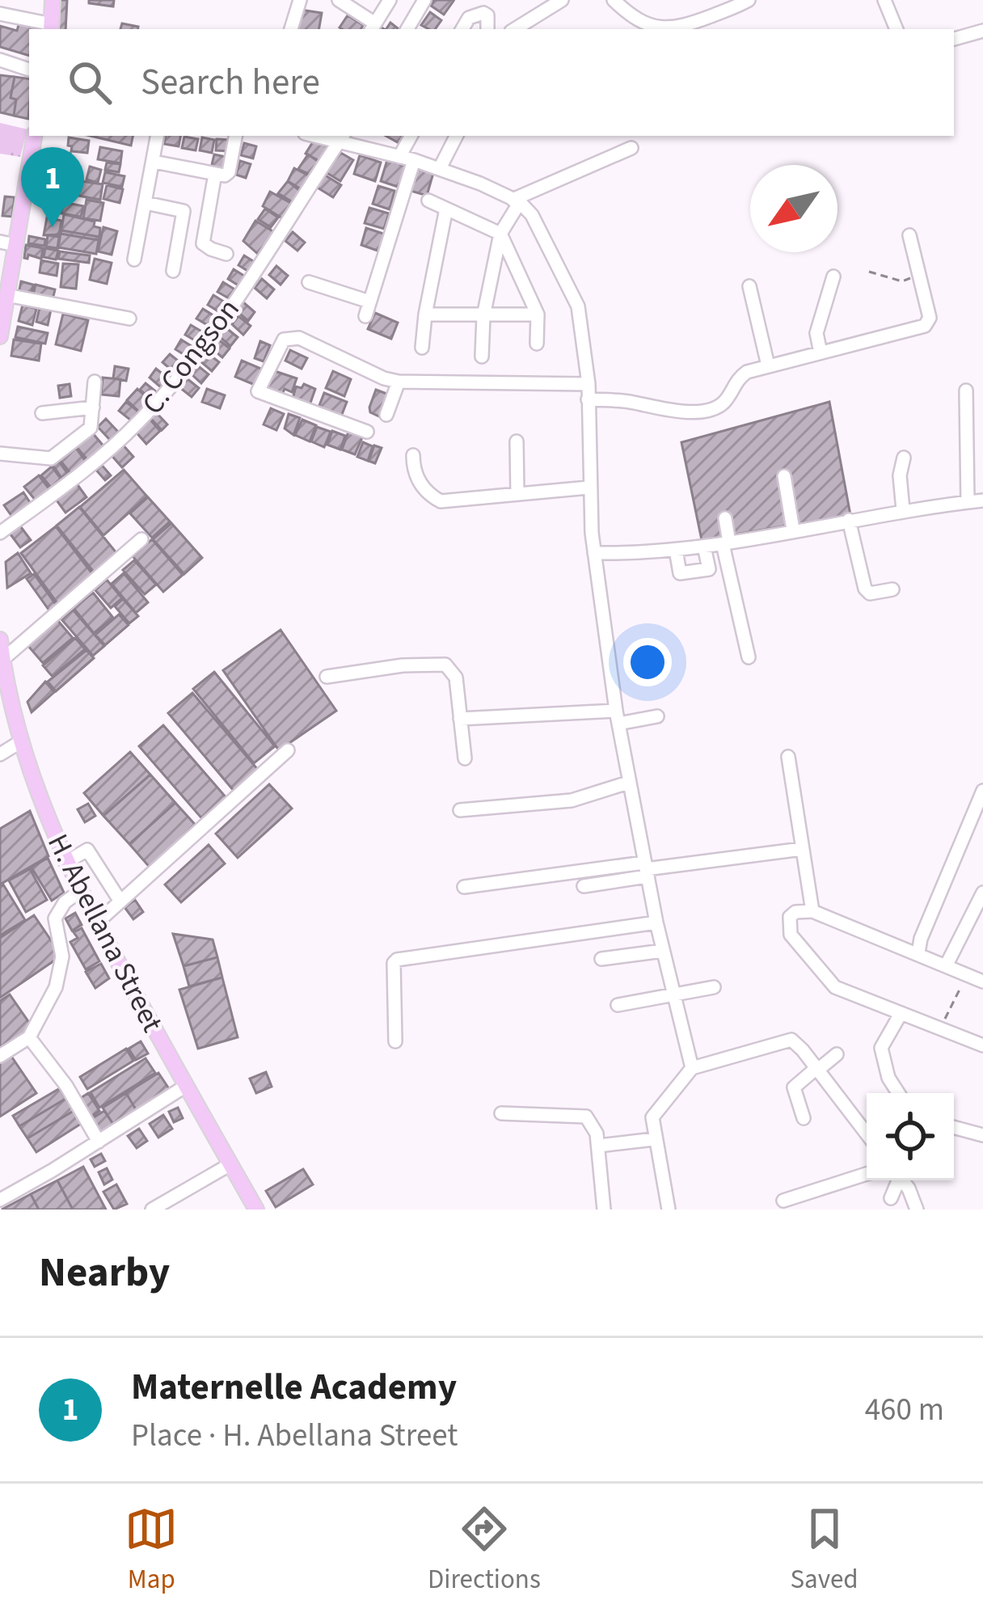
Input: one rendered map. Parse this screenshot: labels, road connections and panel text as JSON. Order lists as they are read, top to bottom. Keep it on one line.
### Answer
{"streets":{"main road":["H. Abellana Street"],"street":["C. Congson"]},"north":"bottom left","page":{"search":"Search here","pins":"1","heading":"Nearby","list":[{"mark":"1","name":"Maternelle Academy","note":"Place · H. Abellana Street","value":"460 m"}],"nav":["Map","Directions","Saved"]}}
